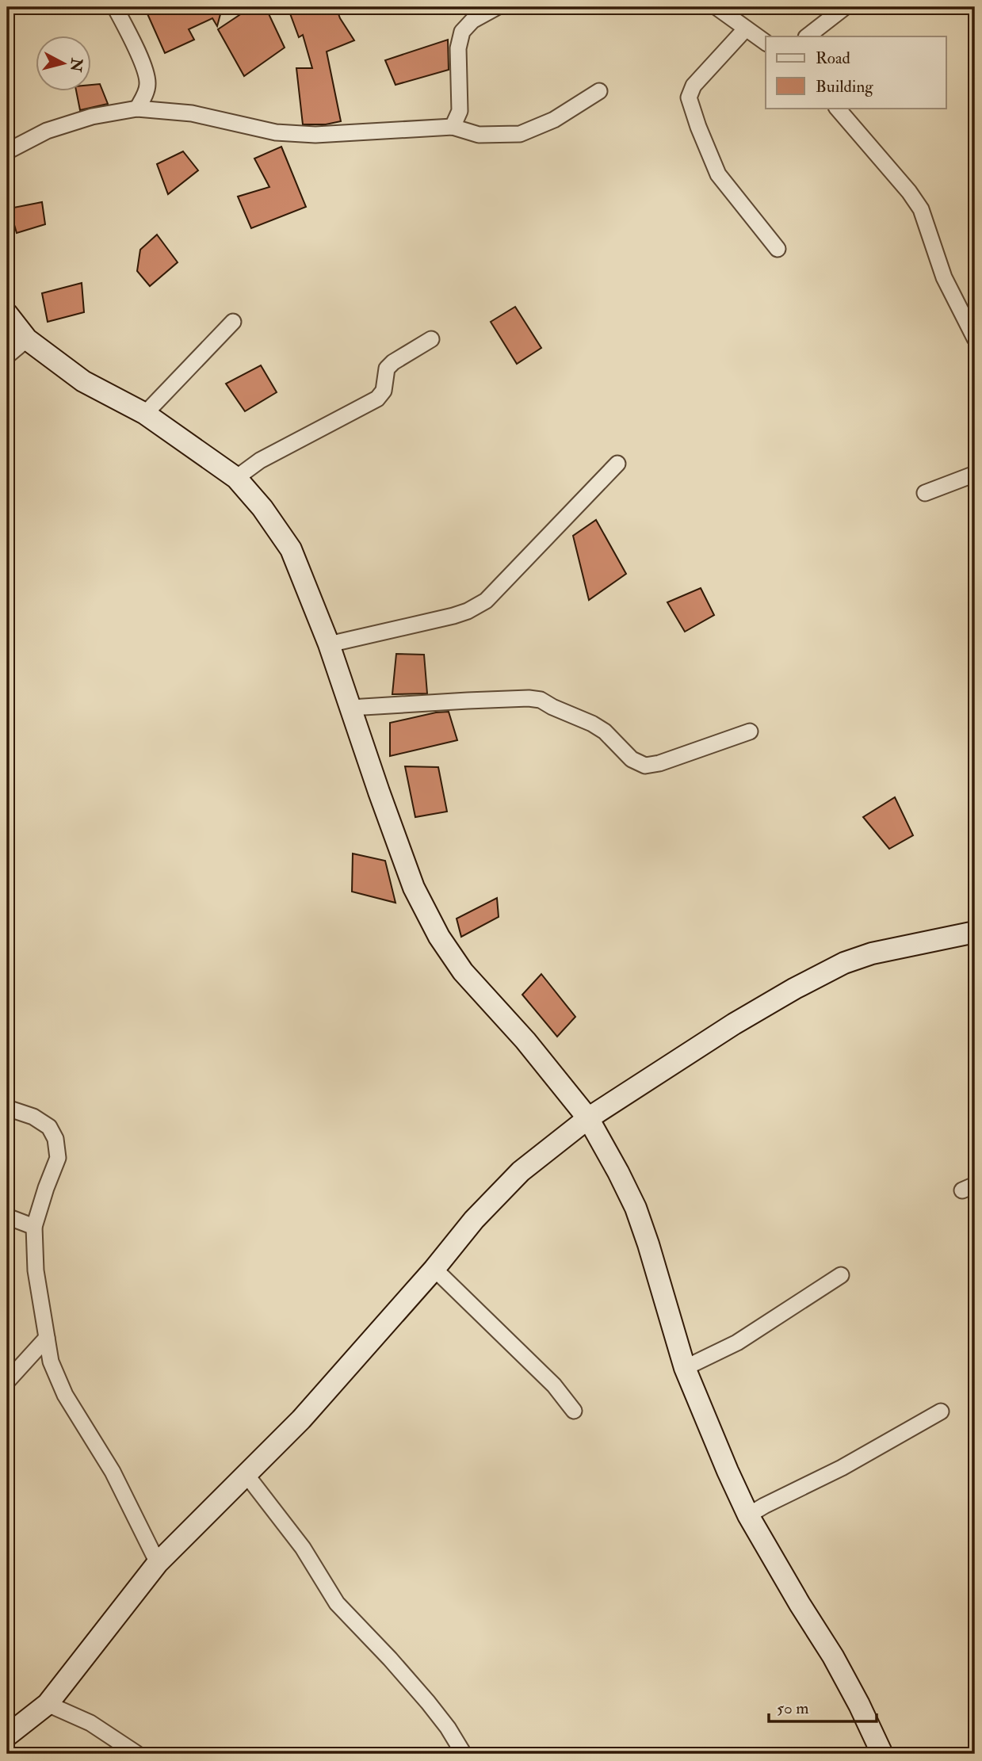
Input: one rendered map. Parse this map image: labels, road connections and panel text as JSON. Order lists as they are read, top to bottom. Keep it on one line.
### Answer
{"legend":["Road","Building"],"scale_bar":"50 m","north":"right"}
